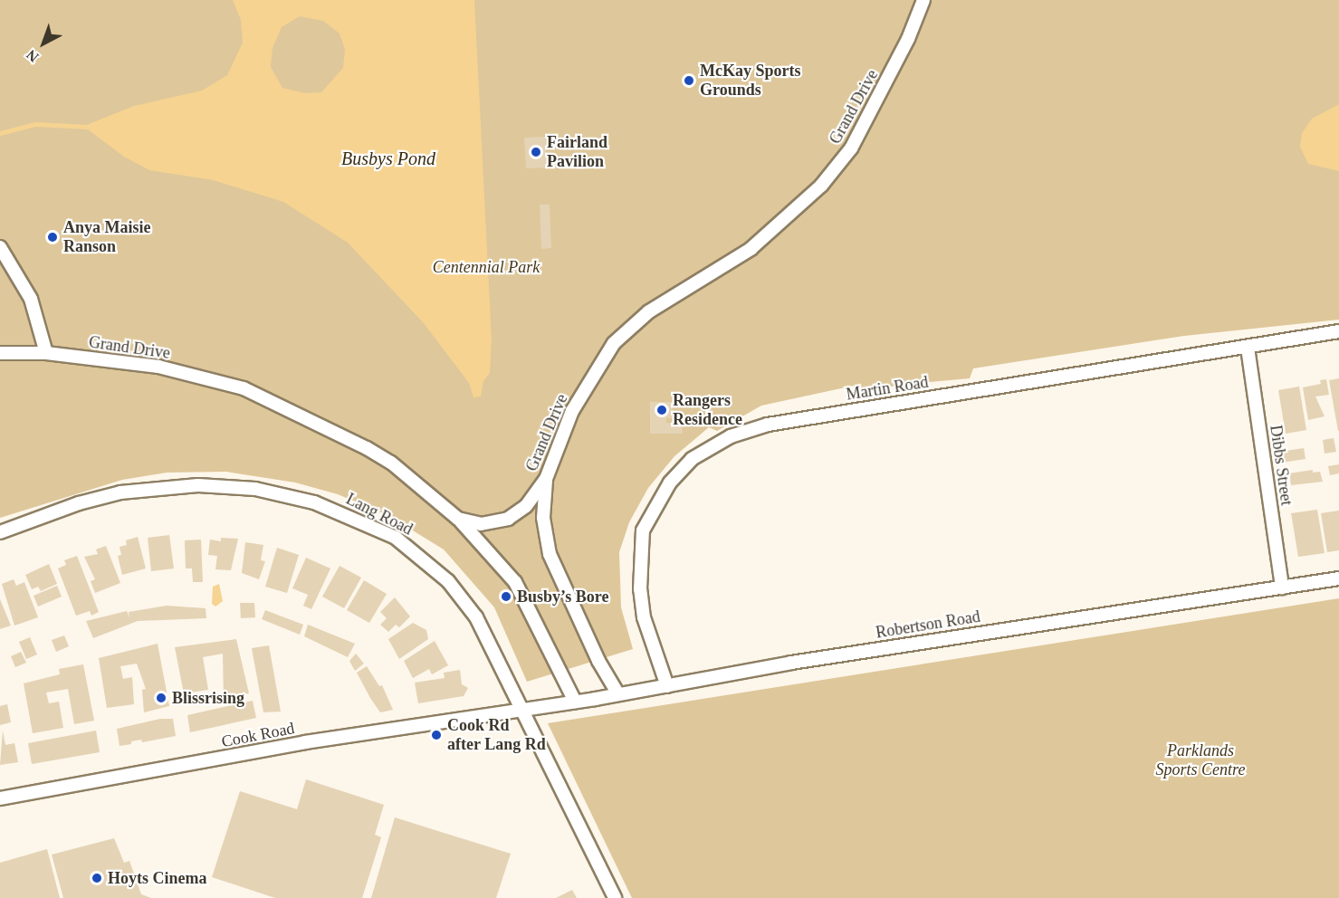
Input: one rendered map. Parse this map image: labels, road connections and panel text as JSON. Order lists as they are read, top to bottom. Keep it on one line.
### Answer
{"streets":{"street":["Grand Drive","Martin Road","Dibbs Street","Lang Road","Robertson Road","Cook Road"]},"crossings":[["Martin Road","Dibbs Street"],["Martin Road","Robertson Road"],["Dibbs Street","Robertson Road"],["Lang Road","Robertson Road"],["Lang Road","Cook Road"],["Robertson Road","Cook Road"]],"water":["Busbys Pond"],"parks":["Centennial Park","Parklands Sports Centre"],"places":["McKay Sports Grounds","Fairland Pavilion","Anya Maisie Ranson","Rangers Residence","Busby’s Bore","Blissrising","Cook Rd after Lang Rd","Hoyts Cinema"],"north":"bottom left"}
